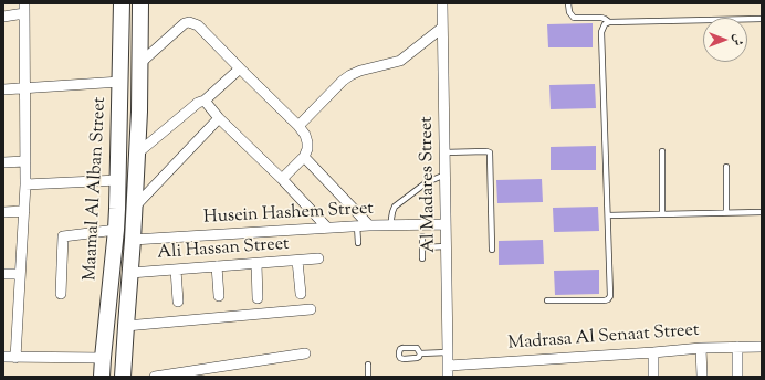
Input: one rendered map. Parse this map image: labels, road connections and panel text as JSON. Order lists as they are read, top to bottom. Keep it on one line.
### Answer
{"streets":{"main road":["Maamal Al Alban Street"],"street":["Al Madares Street","Husein Hashem Street","Ali Hassan Street","Madrasa Al Senaat Street"]},"crossings":[["Al Madares Street","Husein Hashem Street"],["Al Madares Street","Madrasa Al Senaat Street"]],"north":"right"}
